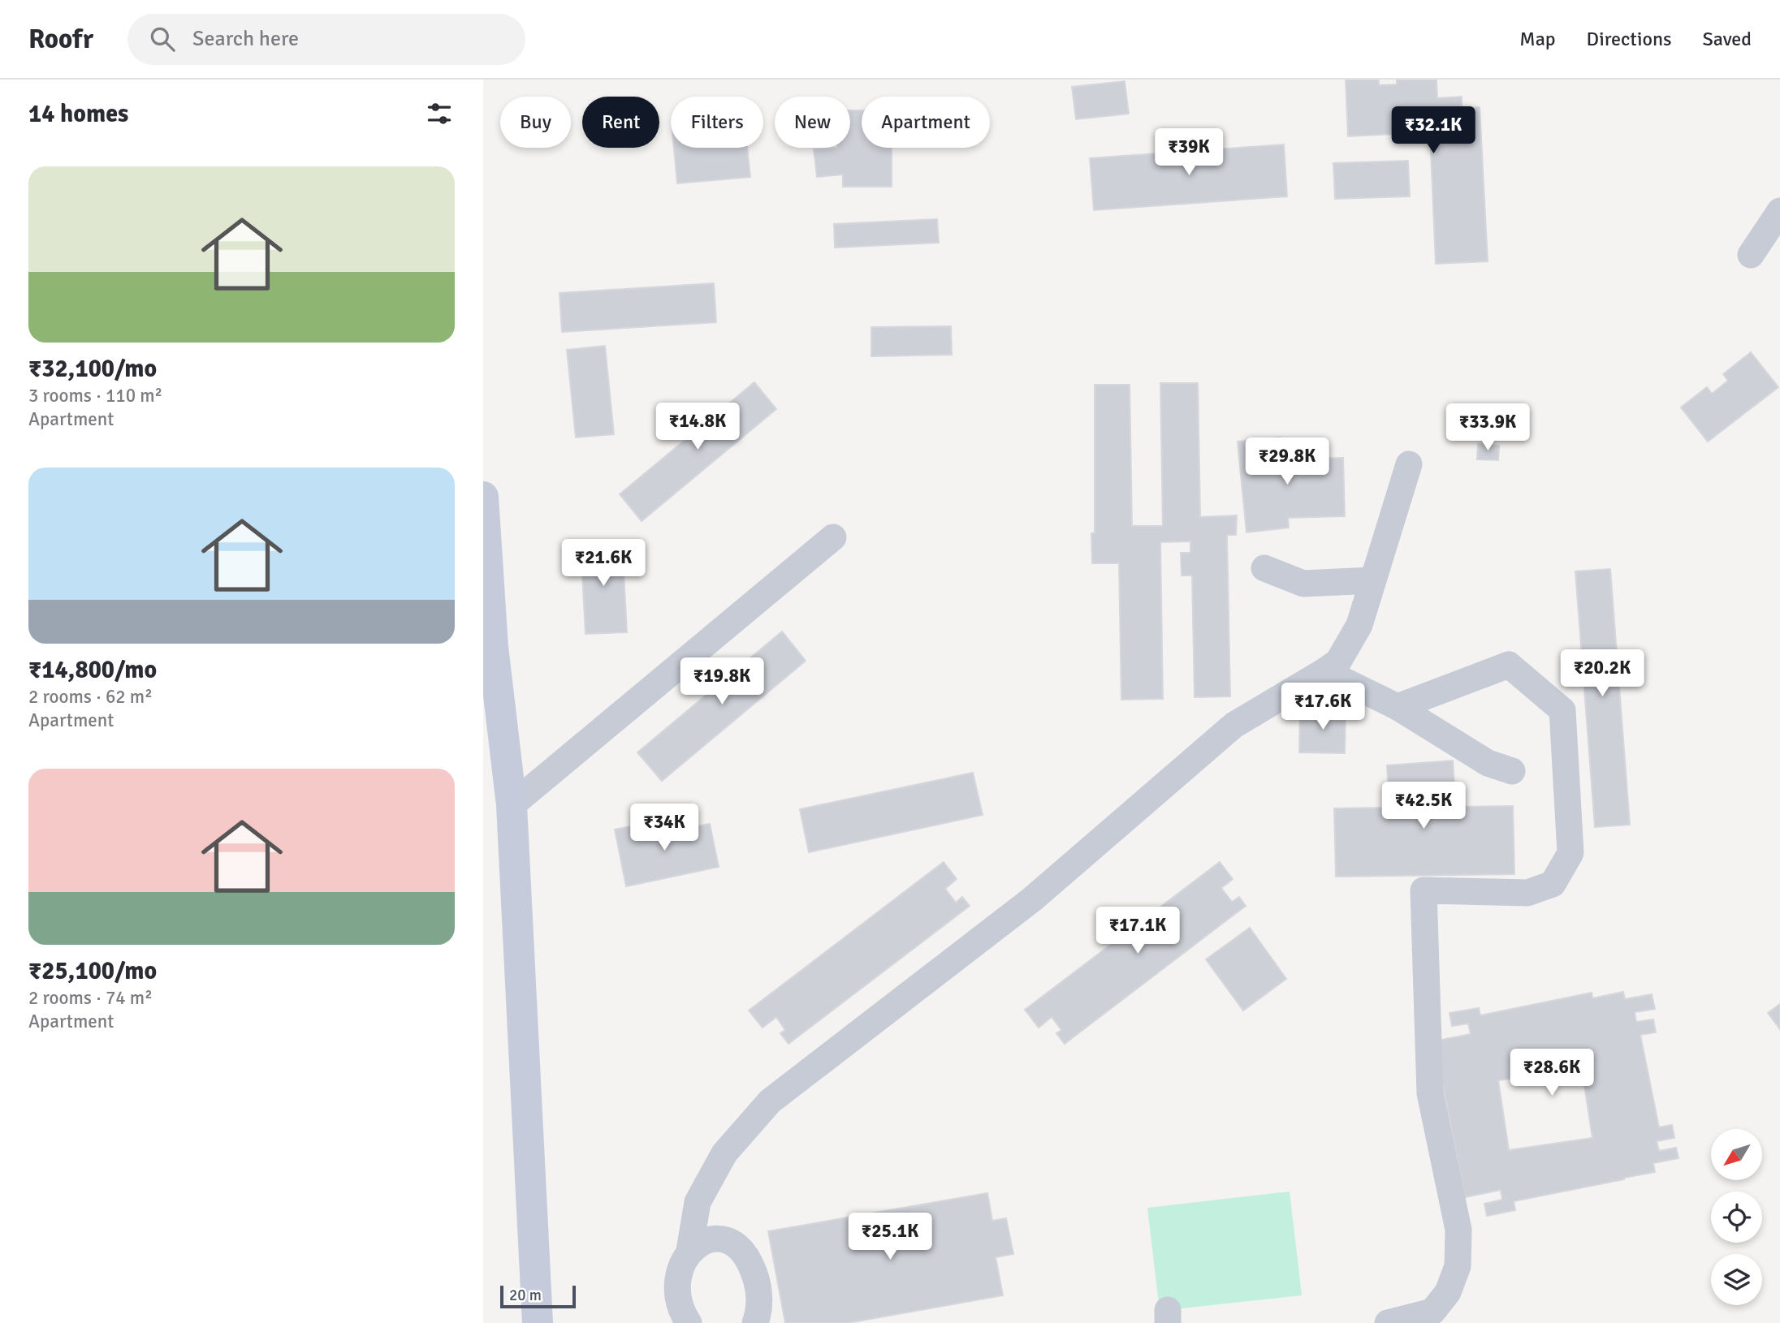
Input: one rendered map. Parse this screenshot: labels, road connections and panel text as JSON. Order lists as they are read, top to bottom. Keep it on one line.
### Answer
{"scale_bar":"20 m","north":"bottom left","page":{"header":"Roofr","search":"Search here","nav":["Map","Directions","Saved"],"heading":"14 homes","chip":["Buy","Rent","Filters","New","Apartment"],"price":["₹32.1K","₹39K","₹14.8K","₹33.9K","₹29.8K","₹21.6K","₹20.2K","₹19.8K","₹17.6K","₹42.5K","₹34K","₹17.1K","₹28.6K","₹25.1K"],"list":[{"name":"₹32,100/mo","note":"3 rooms · 110 m² · Apartment"},{"name":"₹14,800/mo","note":"2 rooms · 62 m² · Apartment"},{"name":"₹25,100/mo","note":"2 rooms · 74 m² · Apartment"}],"scale":"20 m"}}
